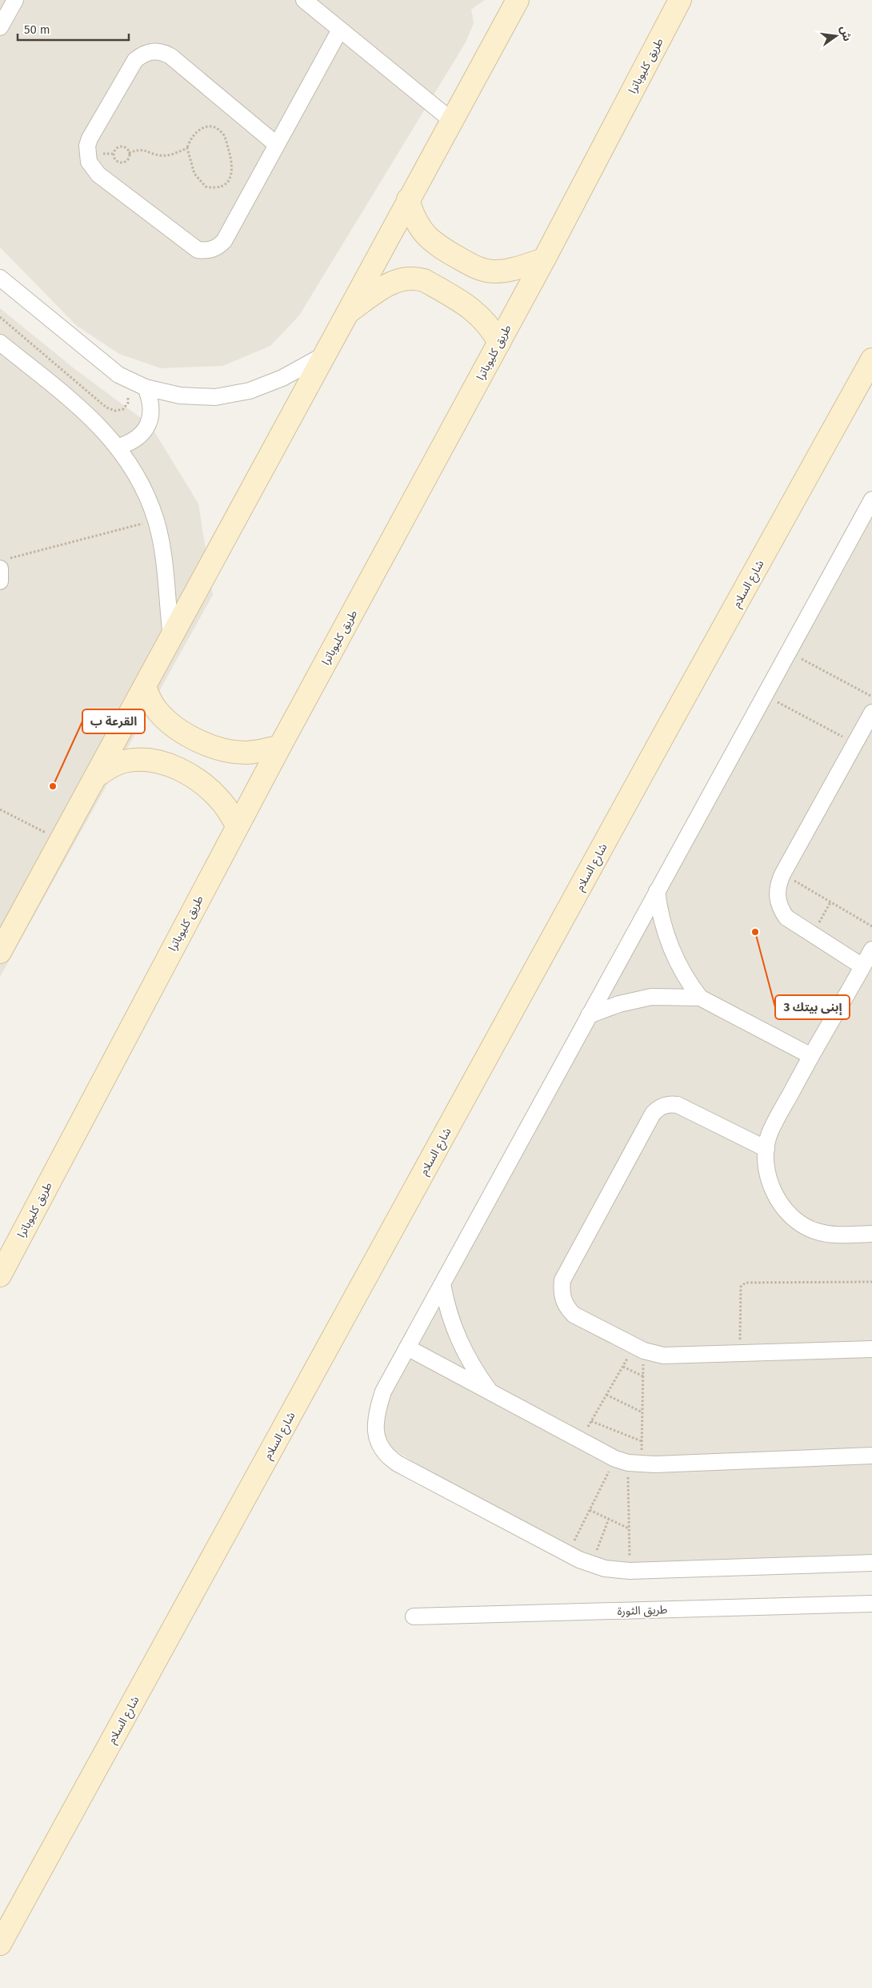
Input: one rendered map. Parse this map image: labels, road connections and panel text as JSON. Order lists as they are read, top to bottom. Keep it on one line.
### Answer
{"streets":{"main road":["طريق كليوباترا","شارع السلام"],"street":["طريق الثورة"]},"places":["القرعة ب","إبنى بيتك 3"],"scale_bar":"50 m","north":"right"}
